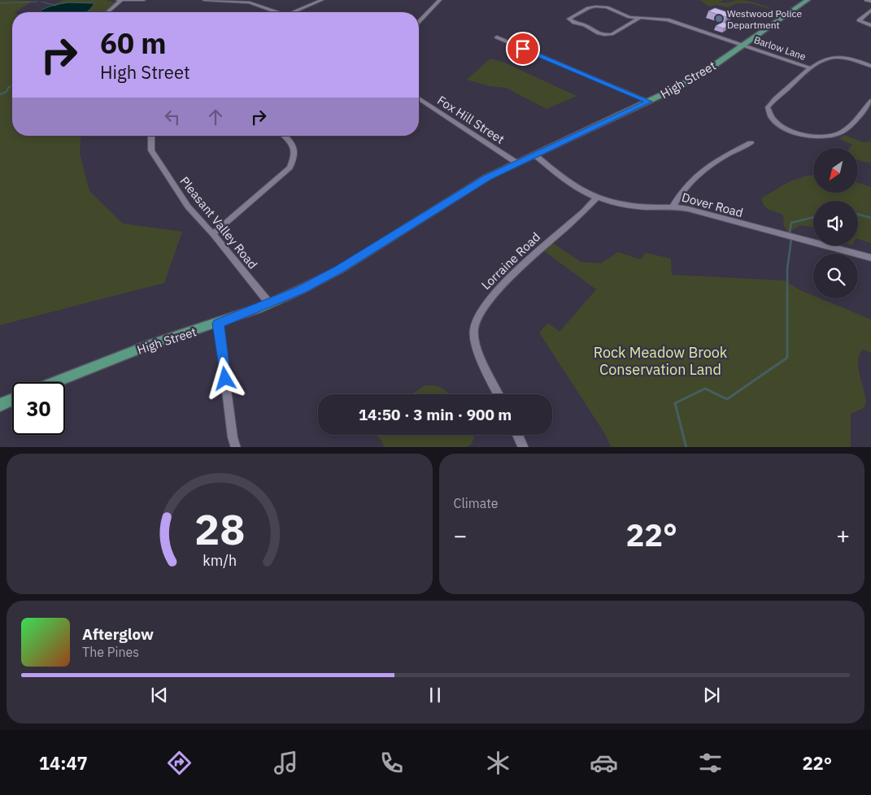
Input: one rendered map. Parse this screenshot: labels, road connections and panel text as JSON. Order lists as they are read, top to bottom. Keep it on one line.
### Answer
{"streets":{"main road":["High Street"],"street":["Barlow Lane","Fox Hill Street","Dover Road","Pleasant Valley Road","Lorraine Road"]},"crossings":[["Barlow Lane","High Street"],["High Street","Fox Hill Street"],["High Street","Dover Road"],["High Street","Pleasant Valley Road"],["Dover Road","Lorraine Road"]],"parks":["Rock Meadow Brook Conservation Land"],"places":["Westwood Police Department"],"north":"bottom left","page":{"turn":["60 m","High Street"],"limit":"30","trip":"14:50 · 3 min · 900 m","tile":"Climate","heat":["−","22°","+"],"song":["Afterglow","The Pines"],"tabs":["14:47","22°"],"gauge":["28","km/h"]}}
